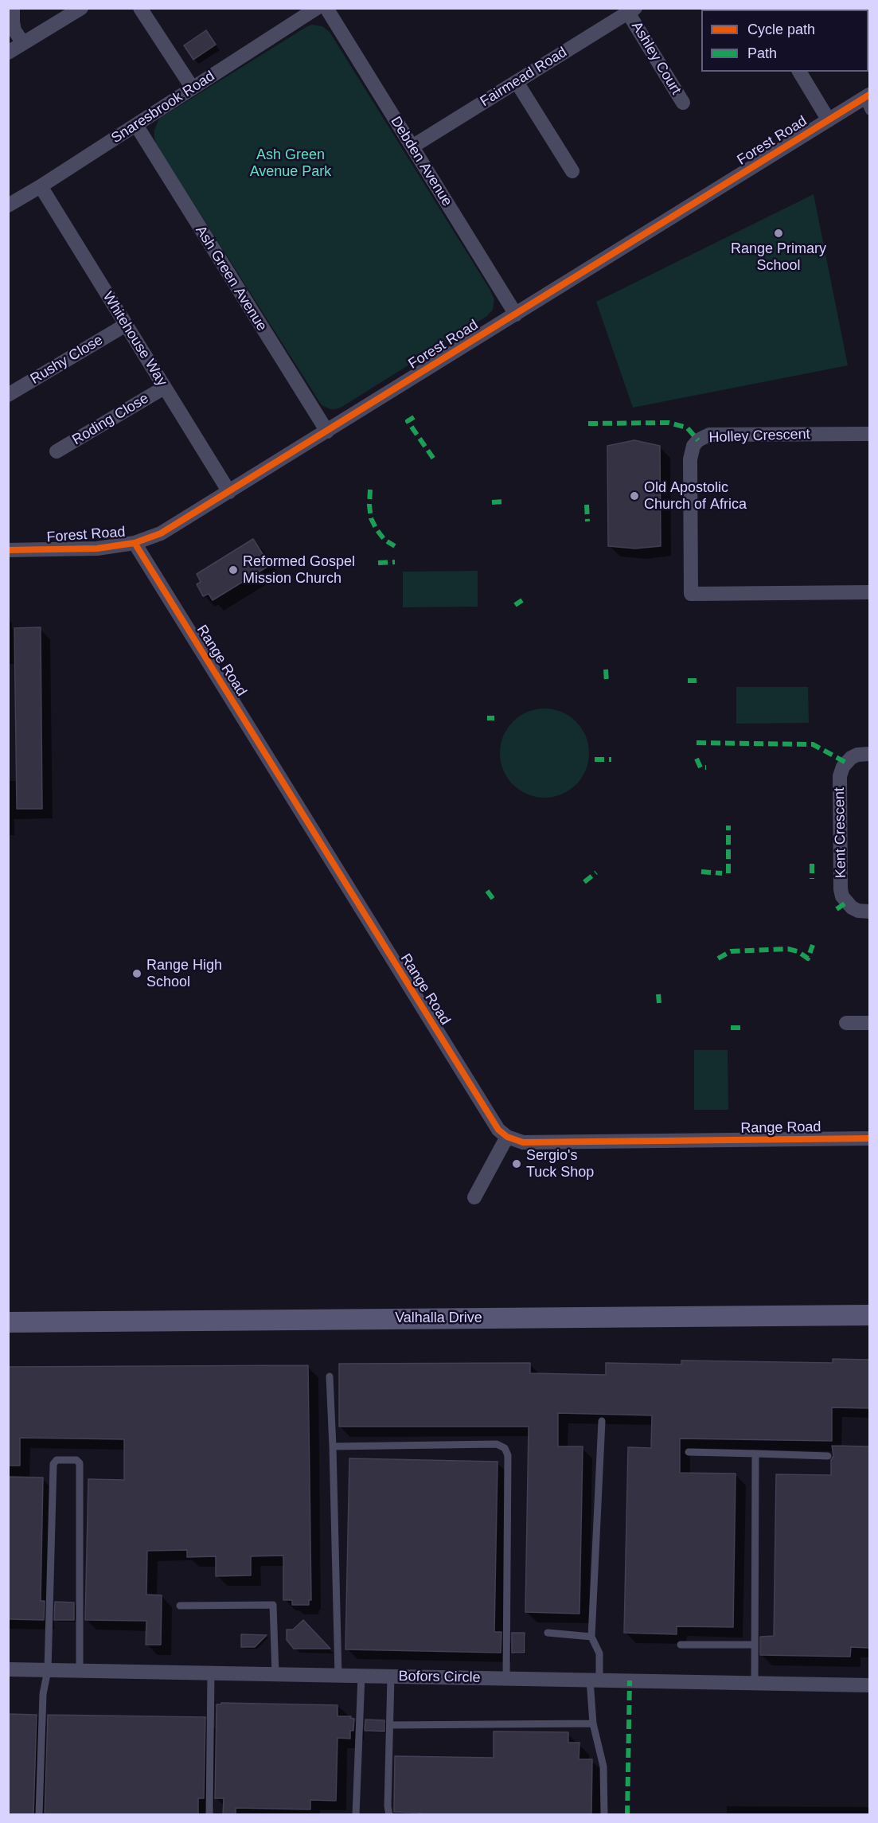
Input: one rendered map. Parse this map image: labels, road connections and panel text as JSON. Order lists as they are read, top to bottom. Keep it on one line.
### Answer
{"streets":{"main road":["Valhalla Drive"],"street":["Ashley Court","Fairmead Road","Snaresbrook Road","Forest Road","Debden Avenue","Ash Green Avenue","Whitehouse Way","Rushy Close","Roding Close","Holley Crescent","Range Road","Kent Crescent","Bofors Circle"]},"crossings":[["Ashley Court","Fairmead Road"],["Fairmead Road","Debden Avenue"],["Snaresbrook Road","Ash Green Avenue"],["Snaresbrook Road","Whitehouse Way"],["Forest Road","Debden Avenue"],["Forest Road","Ash Green Avenue"],["Forest Road","Whitehouse Way"],["Forest Road","Range Road"],["Whitehouse Way","Rushy Close"],["Whitehouse Way","Roding Close"]],"parks":["Ash Green Avenue Park"],"places":["Range Primary School","Old Apostolic Church of Africa","Reformed Gospel Mission Church","Range High School","Sergio's Tuck Shop"],"legend":["Cycle path","Path"]}
